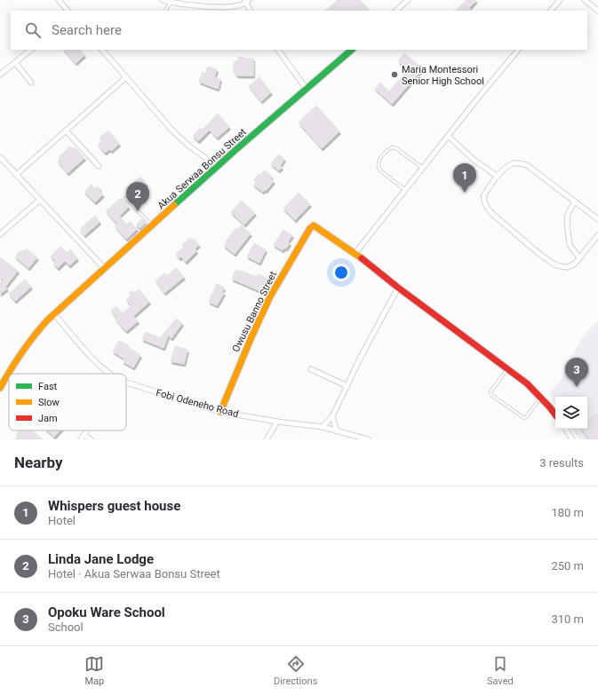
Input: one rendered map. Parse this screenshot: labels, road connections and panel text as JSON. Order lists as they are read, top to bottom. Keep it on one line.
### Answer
{"streets":{"street":["Akua Serwaa Bonsu Street","Owusu Banno Street","Fobi Odeneho Road"]},"crossings":[["Akua Serwaa Bonsu Street","Fobi Odeneho Road"],["Owusu Banno Street","Fobi Odeneho Road"]],"places":["Maria Montessori Senior High School"],"legend":["Fast","Slow","Jam"],"page":{"search":"Search here","pins":["1","2","3"],"heading":["Nearby","3 results"],"list":[{"mark":"1","name":"Whispers guest house","note":"Hotel","value":"180 m"},{"mark":"2","name":"Linda Jane Lodge","note":"Hotel · Akua Serwaa Bonsu Street","value":"250 m"},{"mark":"3","name":"Opoku Ware School","note":"School","value":"310 m"}],"nav":["Map","Directions","Saved"]}}
